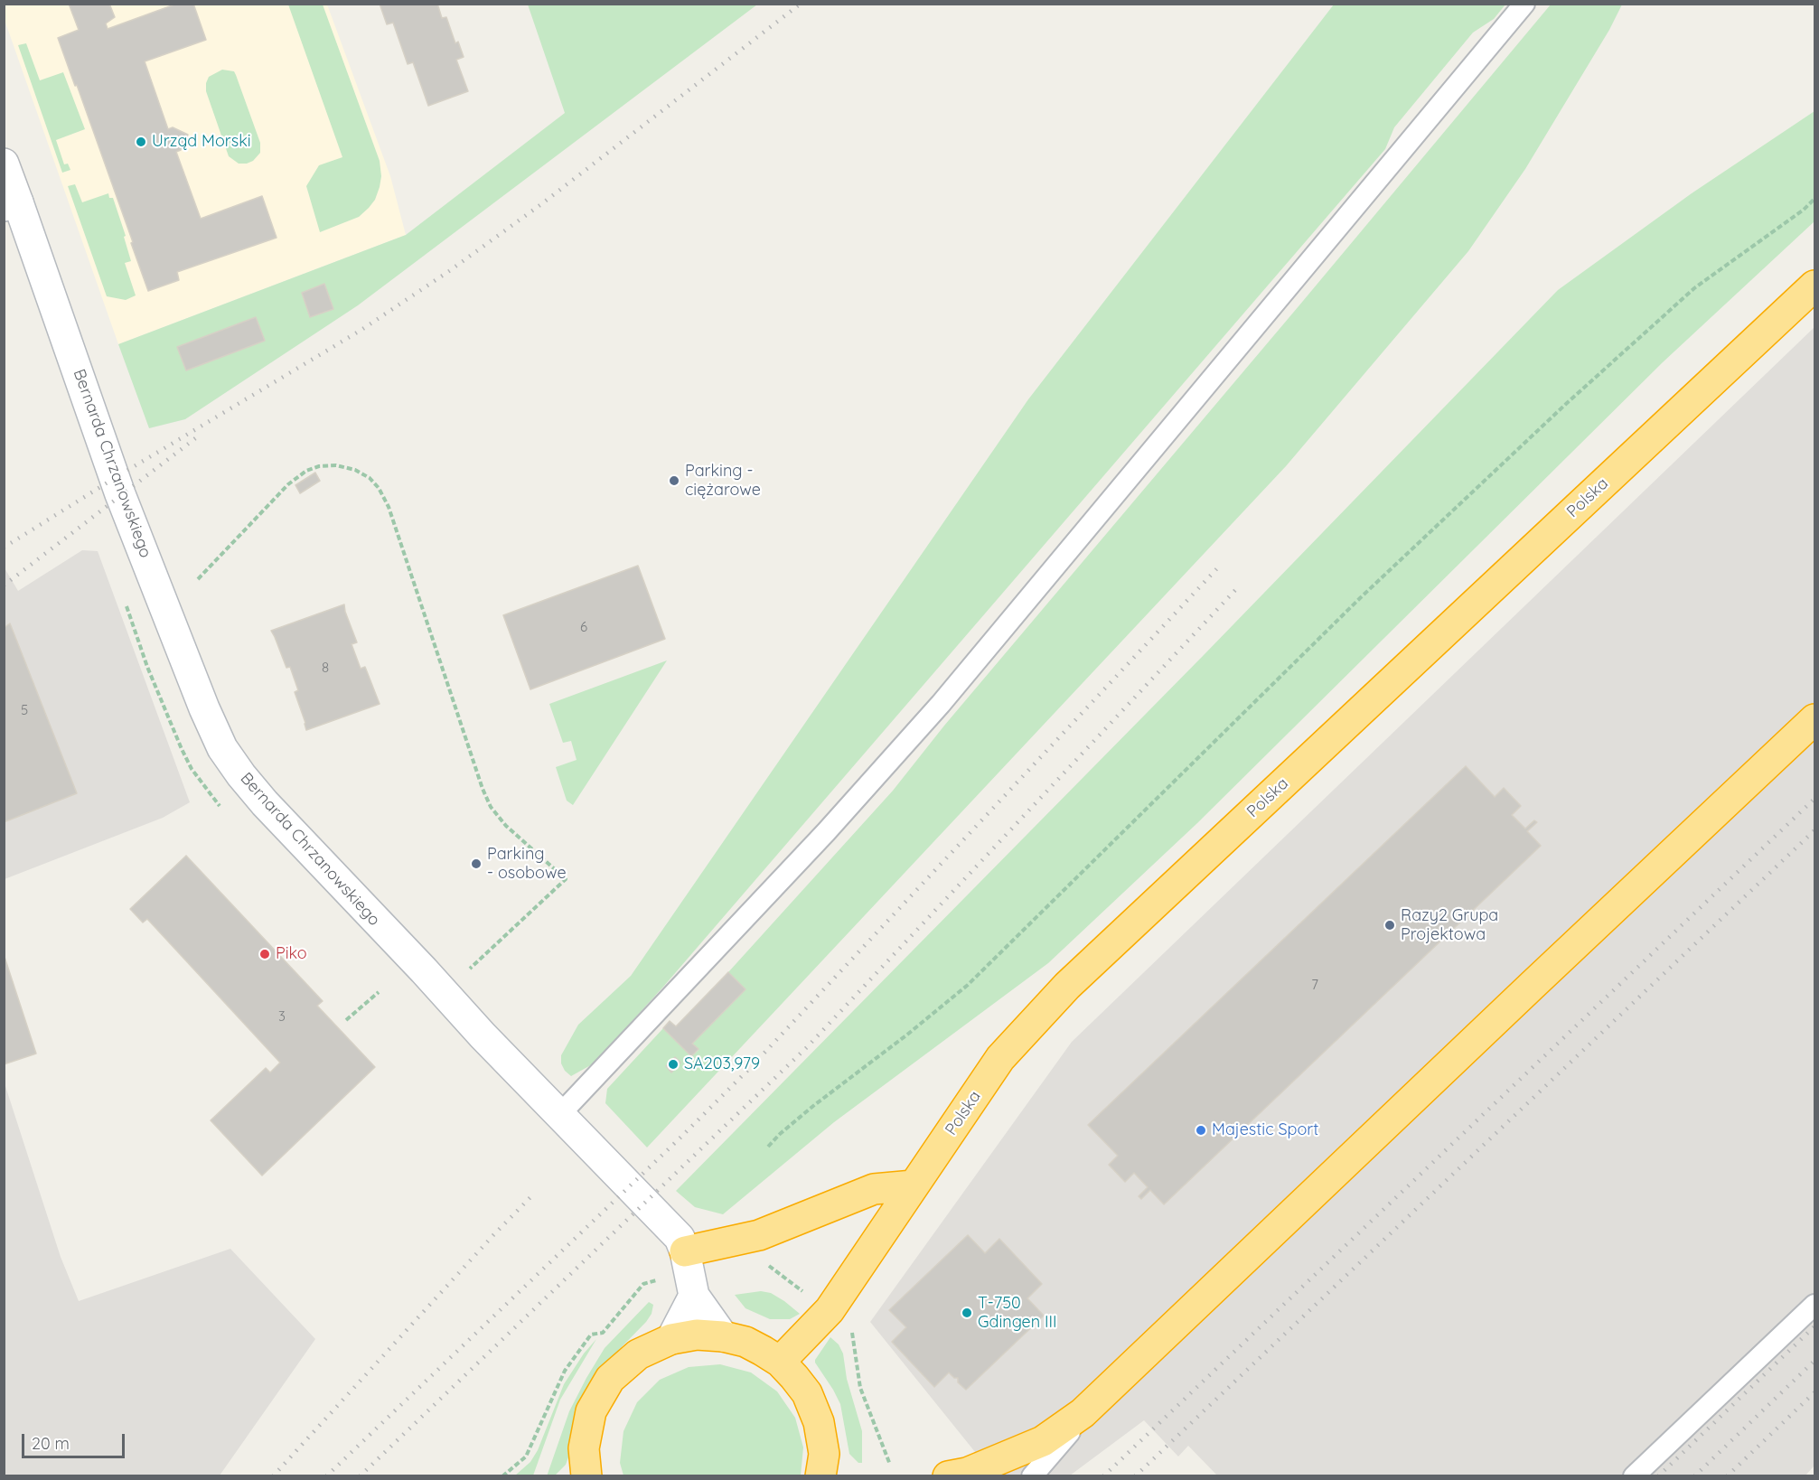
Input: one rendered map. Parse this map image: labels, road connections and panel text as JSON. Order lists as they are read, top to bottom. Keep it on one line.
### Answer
{"streets":{"highway":["Polska"],"street":["Bernarda Chrzanowskiego"]},"places":["Urząd Morski","Parking - ciężarowe","Parking - osobowe","Razy2 Grupa Projektowa","Piko","SA203,979","Majestic Sport","T-750 Gdingen III"],"house_numbers":["6","8","5","7","3"],"scale_bar":"20 m"}
